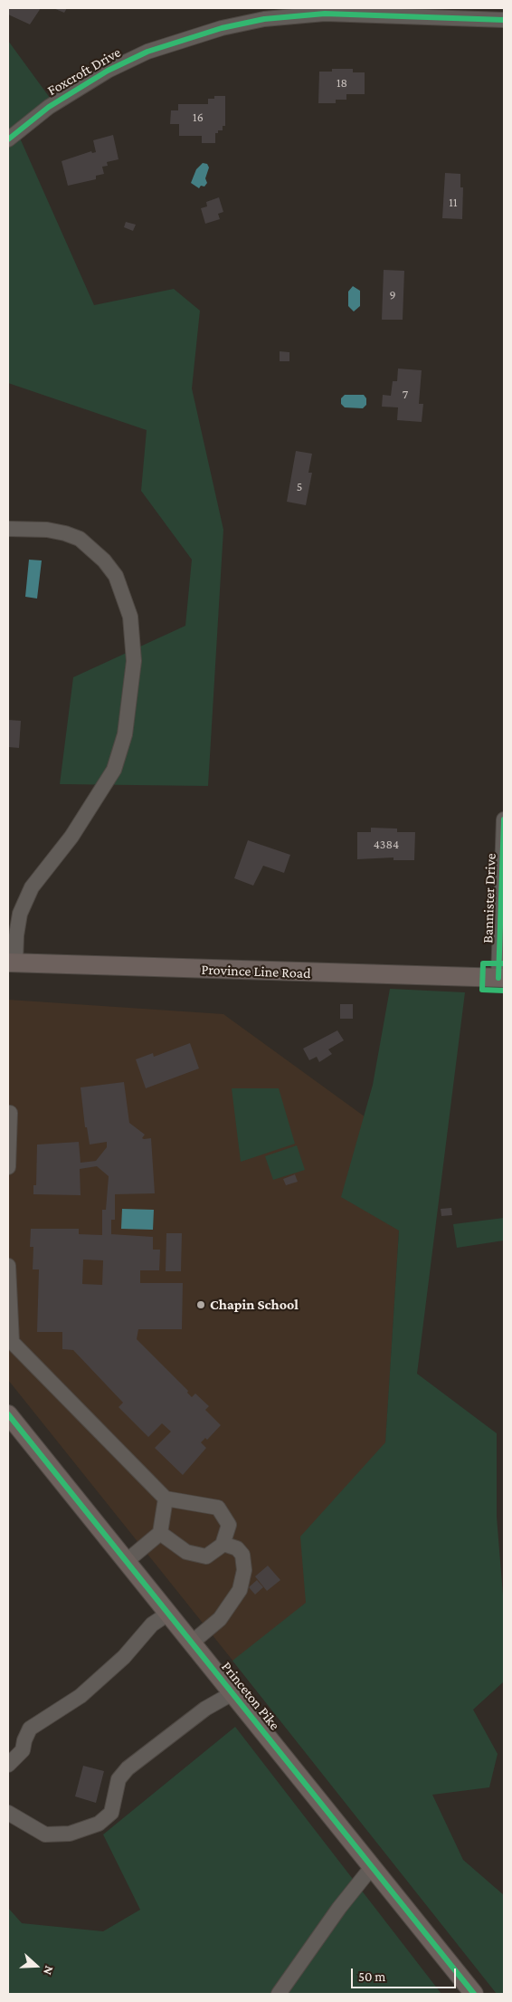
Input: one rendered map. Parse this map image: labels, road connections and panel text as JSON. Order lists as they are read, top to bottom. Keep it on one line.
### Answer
{"streets":{"main road":["Province Line Road","Princeton Pike"],"street":["Foxcroft Drive","Bannister Drive"]},"crossings":[["Bannister Drive","Province Line Road"]],"places":["Chapin School"],"house_numbers":["18","16","11","9","7","5","4384"],"scale_bar":"50 m","north":"right"}
